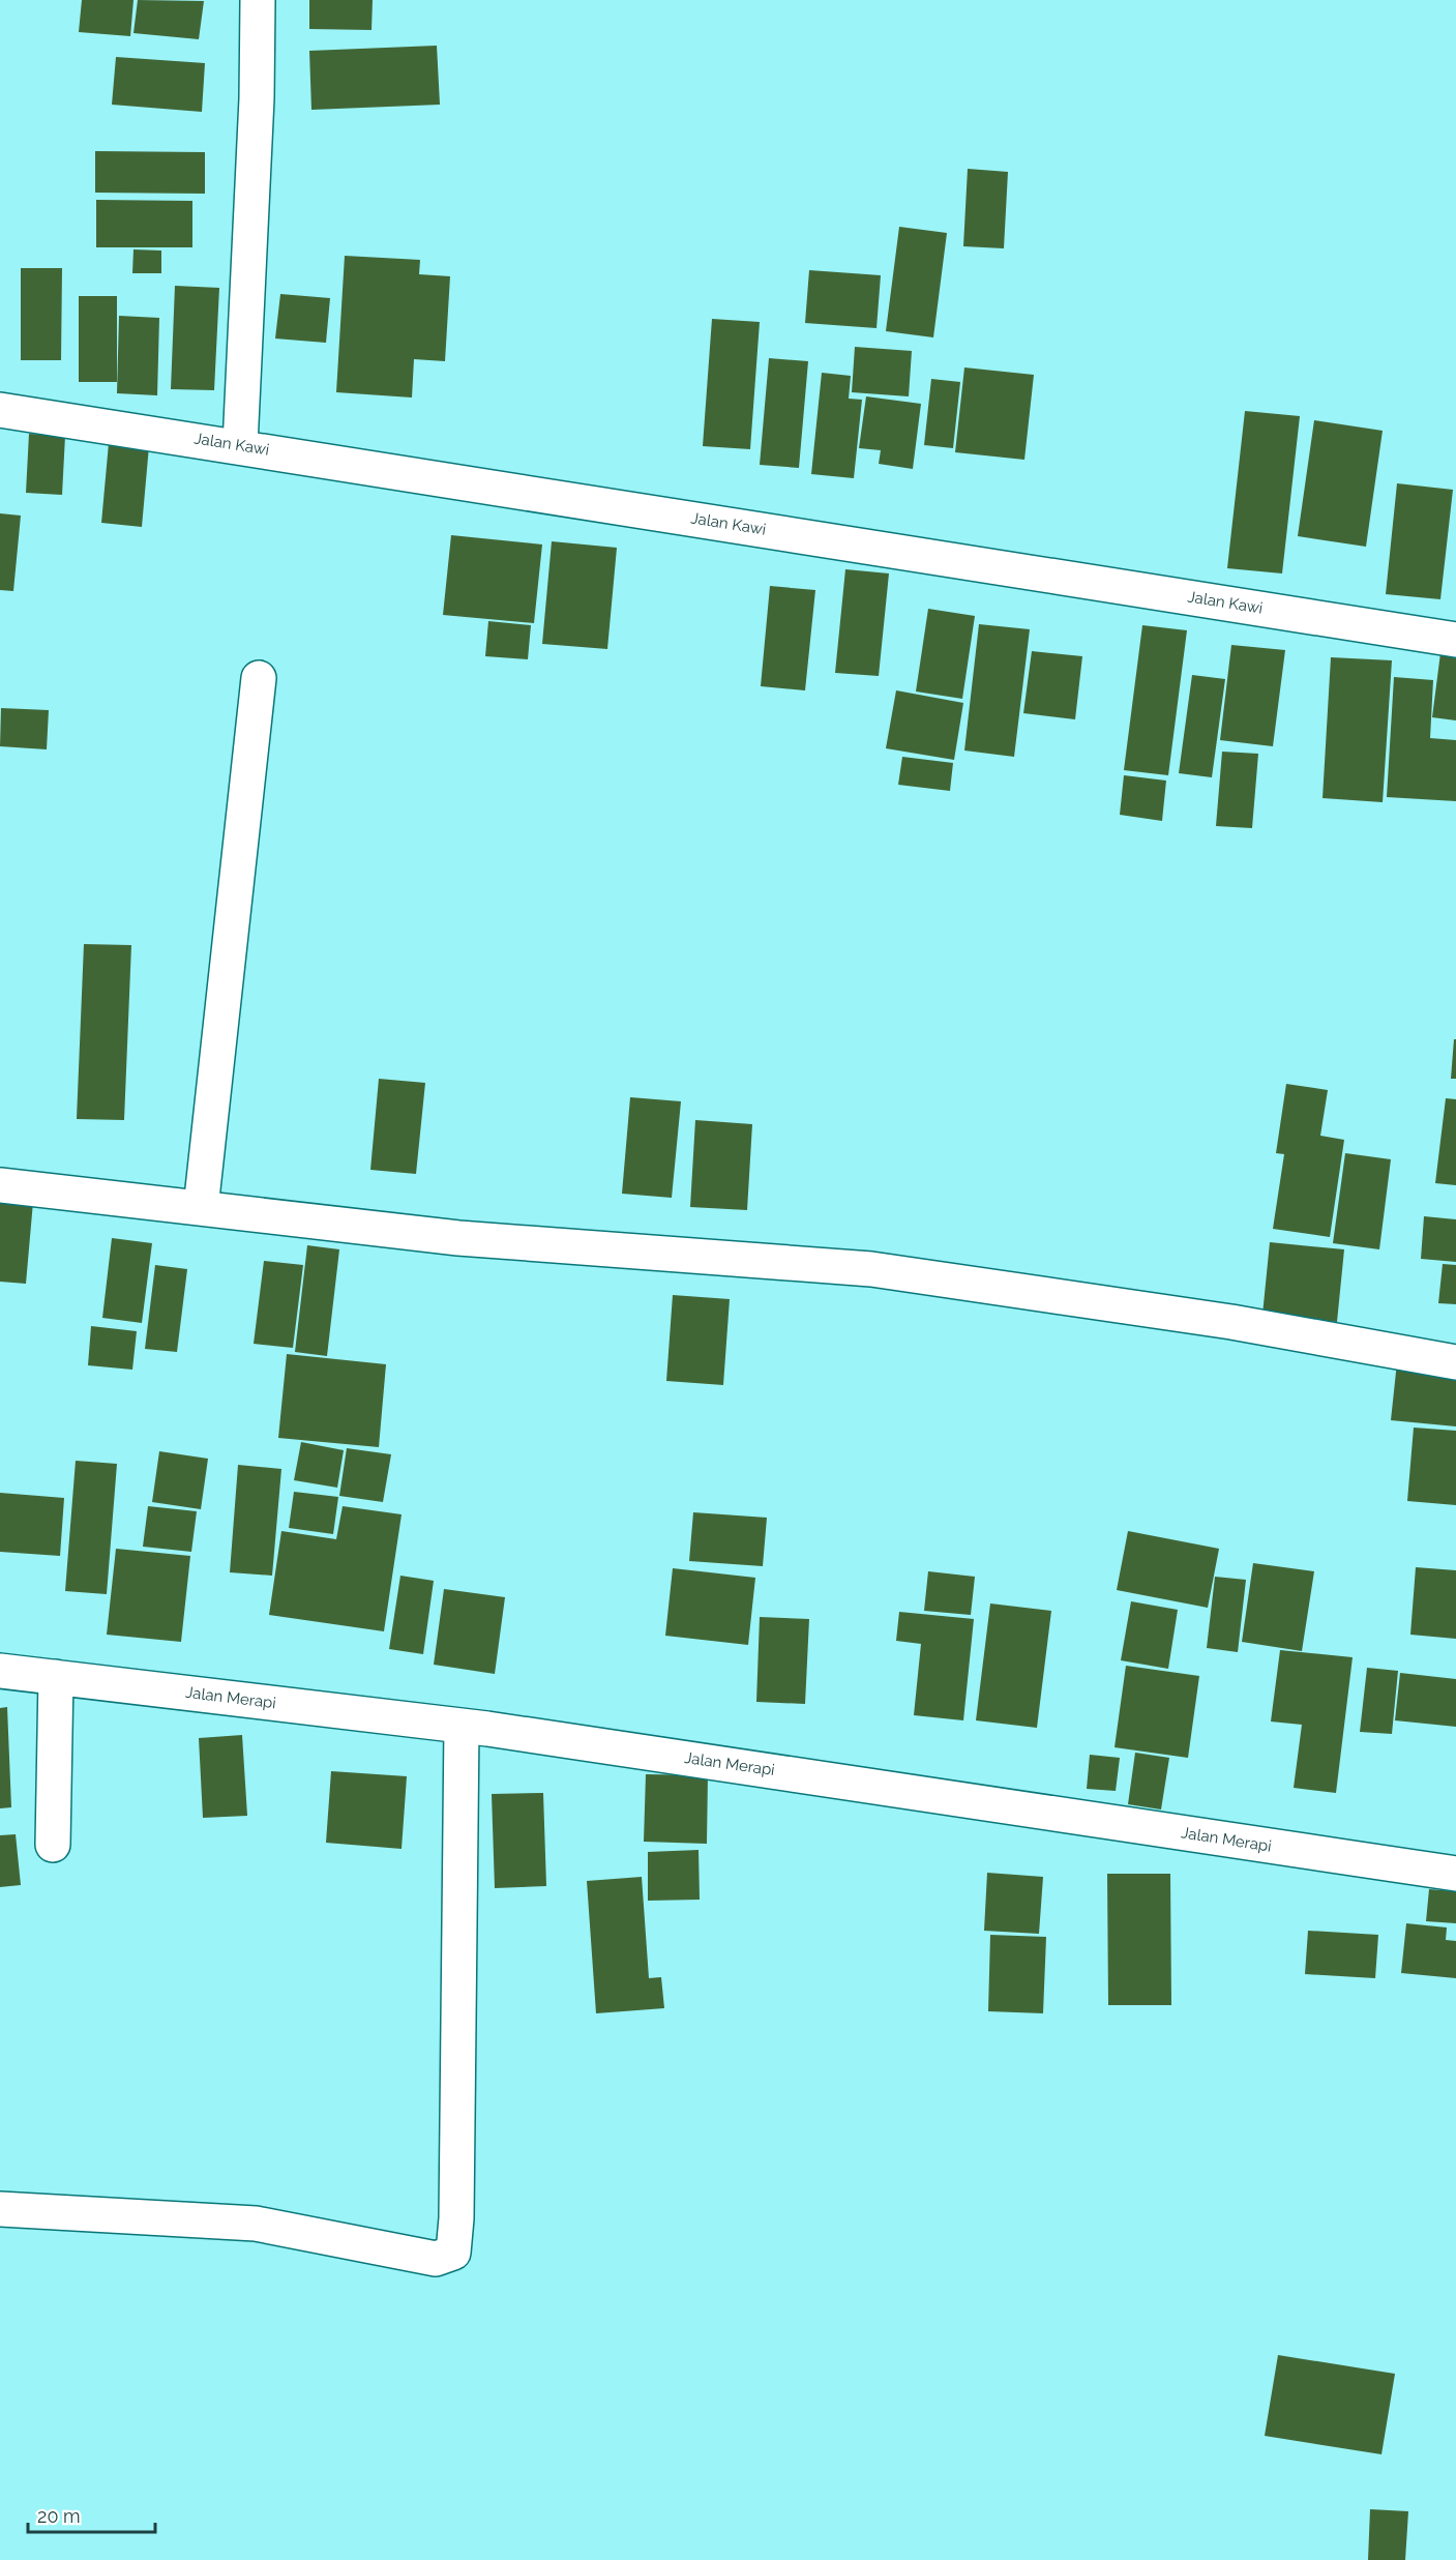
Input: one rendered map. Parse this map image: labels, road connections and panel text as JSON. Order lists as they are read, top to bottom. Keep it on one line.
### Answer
{"streets":{"street":["Jalan Kawi","Jalan Merapi"]},"scale_bar":"20 m"}
